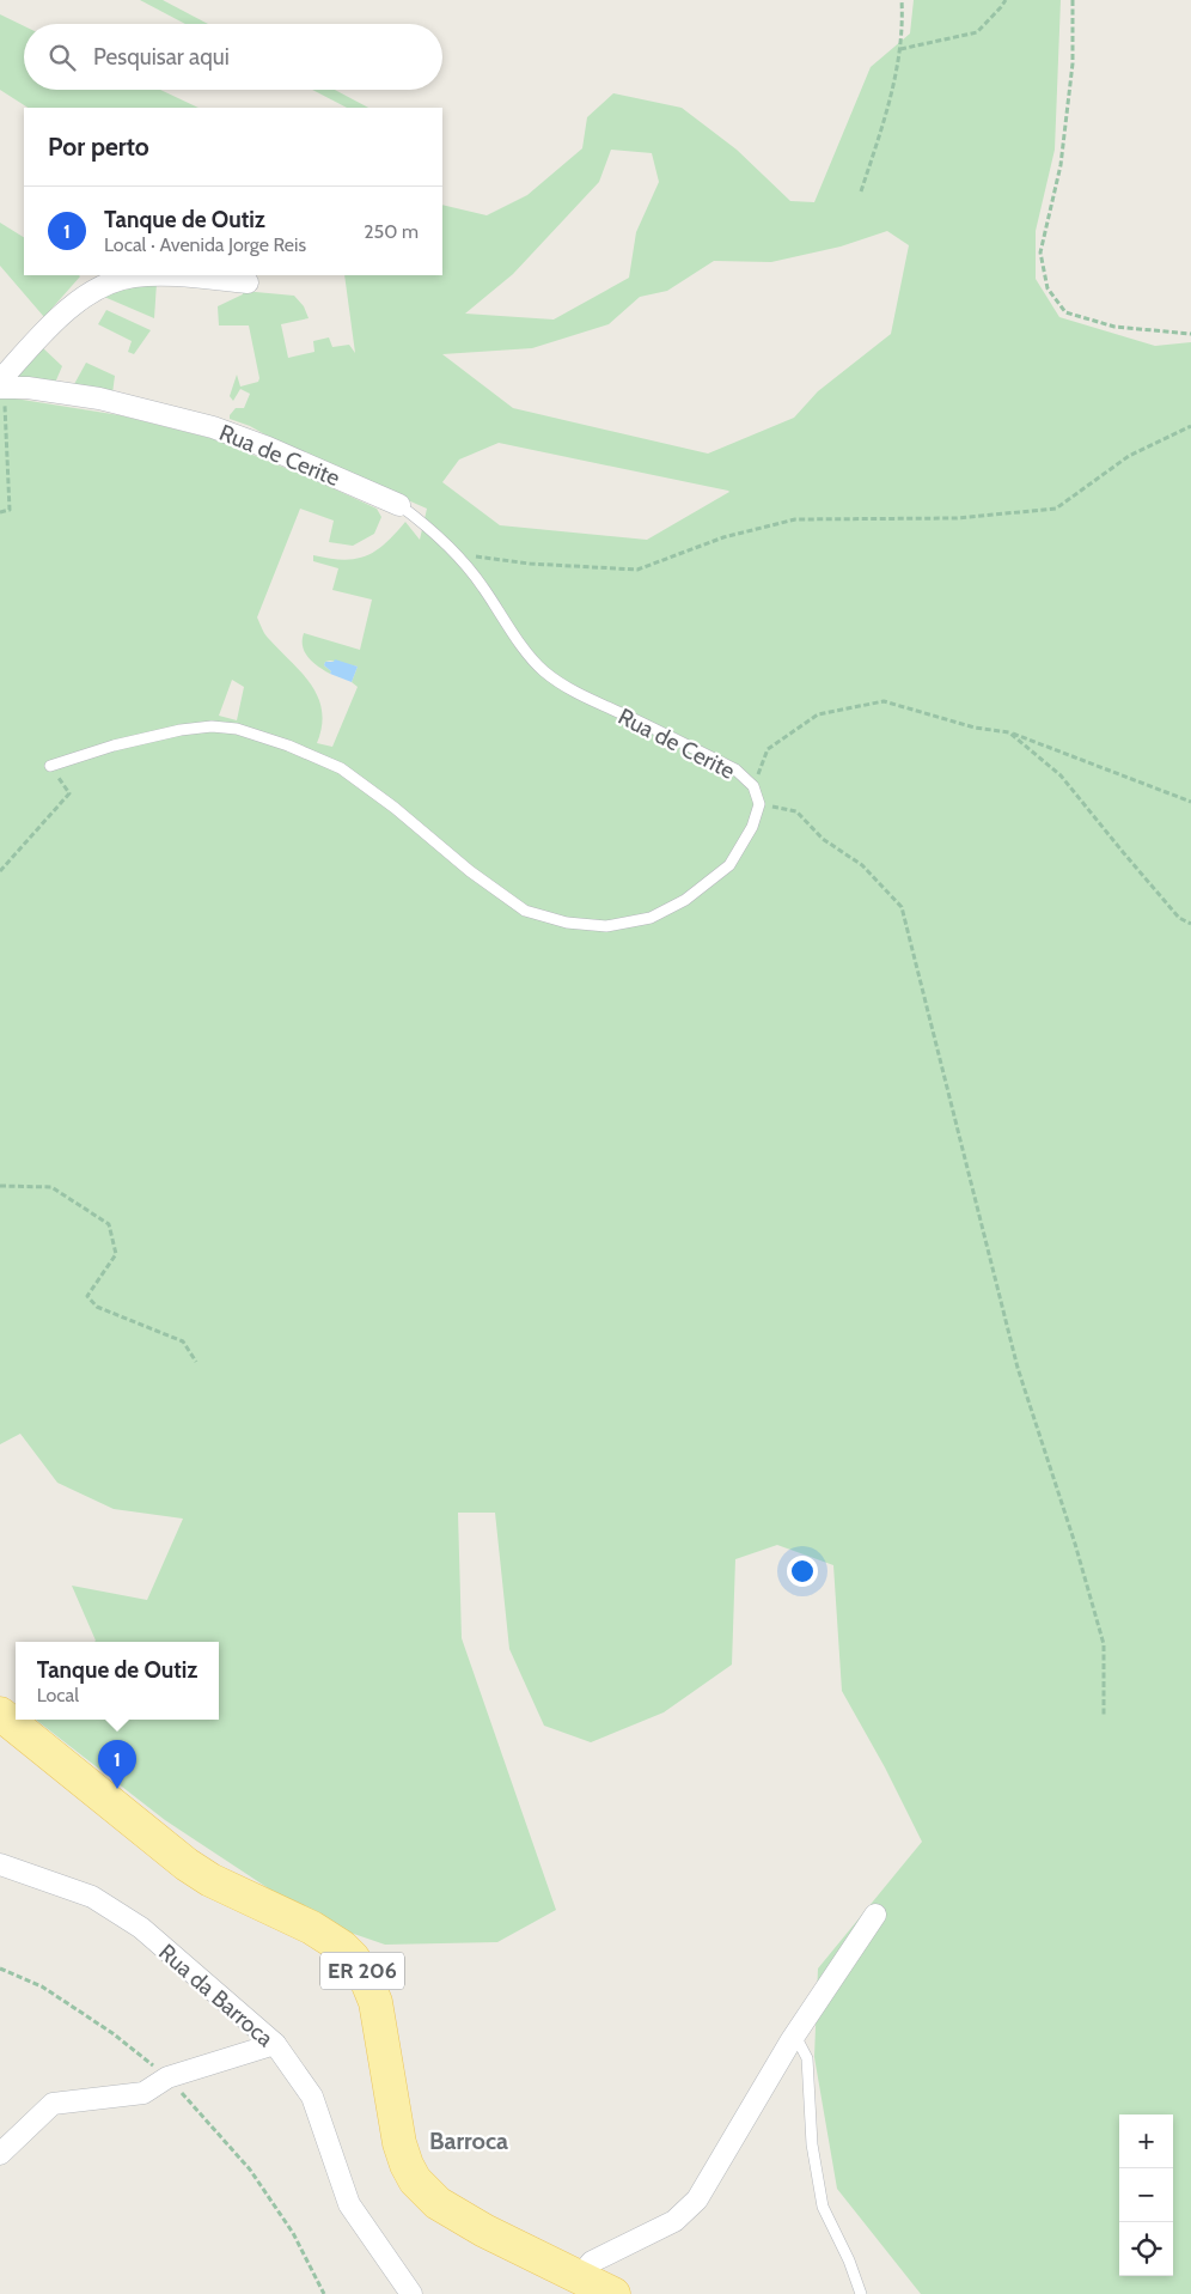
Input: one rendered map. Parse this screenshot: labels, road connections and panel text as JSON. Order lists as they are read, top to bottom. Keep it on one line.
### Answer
{"streets":{"main road":["ER 206"],"street":["Rua de Cerite","Rua da Barroca"]},"districts":["Barroca"],"page":{"search":"Pesquisar aqui","heading":"Por perto","list":[{"mark":"1","name":"Tanque de Outiz","note":"Local · Avenida Jorge Reis","value":"250 m"}],"popup":["Tanque de Outiz","Local"],"pins":"1","map_buttons":["+","−"]}}
